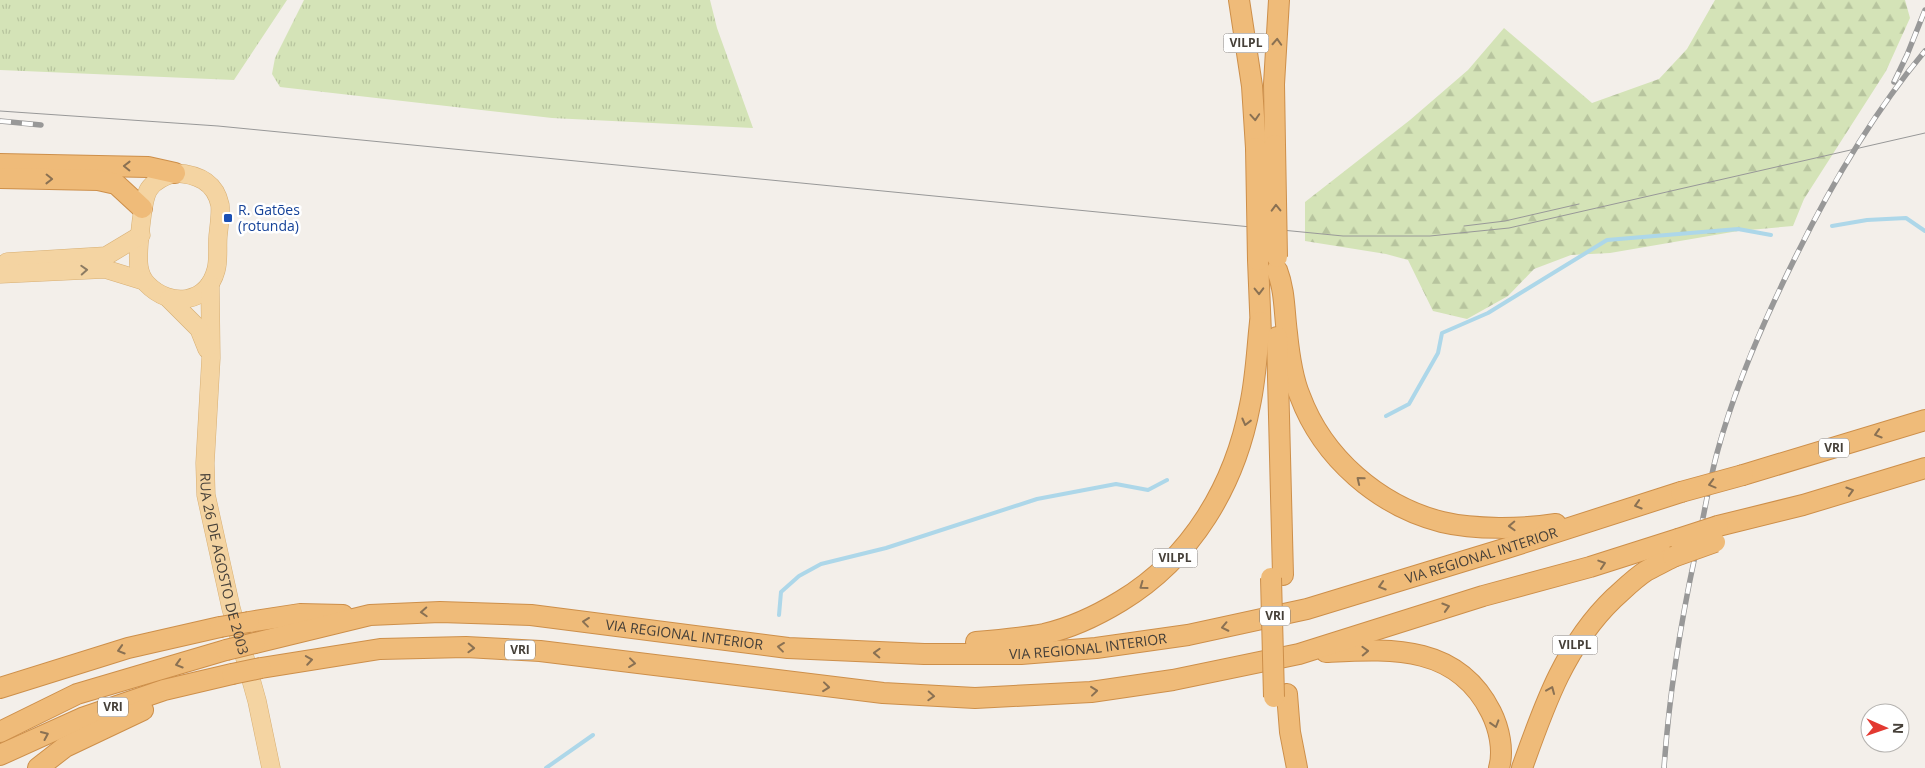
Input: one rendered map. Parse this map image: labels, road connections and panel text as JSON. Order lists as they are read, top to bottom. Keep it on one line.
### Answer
{"streets":{"highway":["VILPL","VRI","VIA REGIONAL INTERIOR"],"main road":["RUA 26 DE AGOSTO DE 2003"]},"crossings":[["VILPL","VRI"],["VILPL","VIA REGIONAL INTERIOR"]],"places":{"transit":["R. Gatões (rotunda)"]},"north":"right"}
